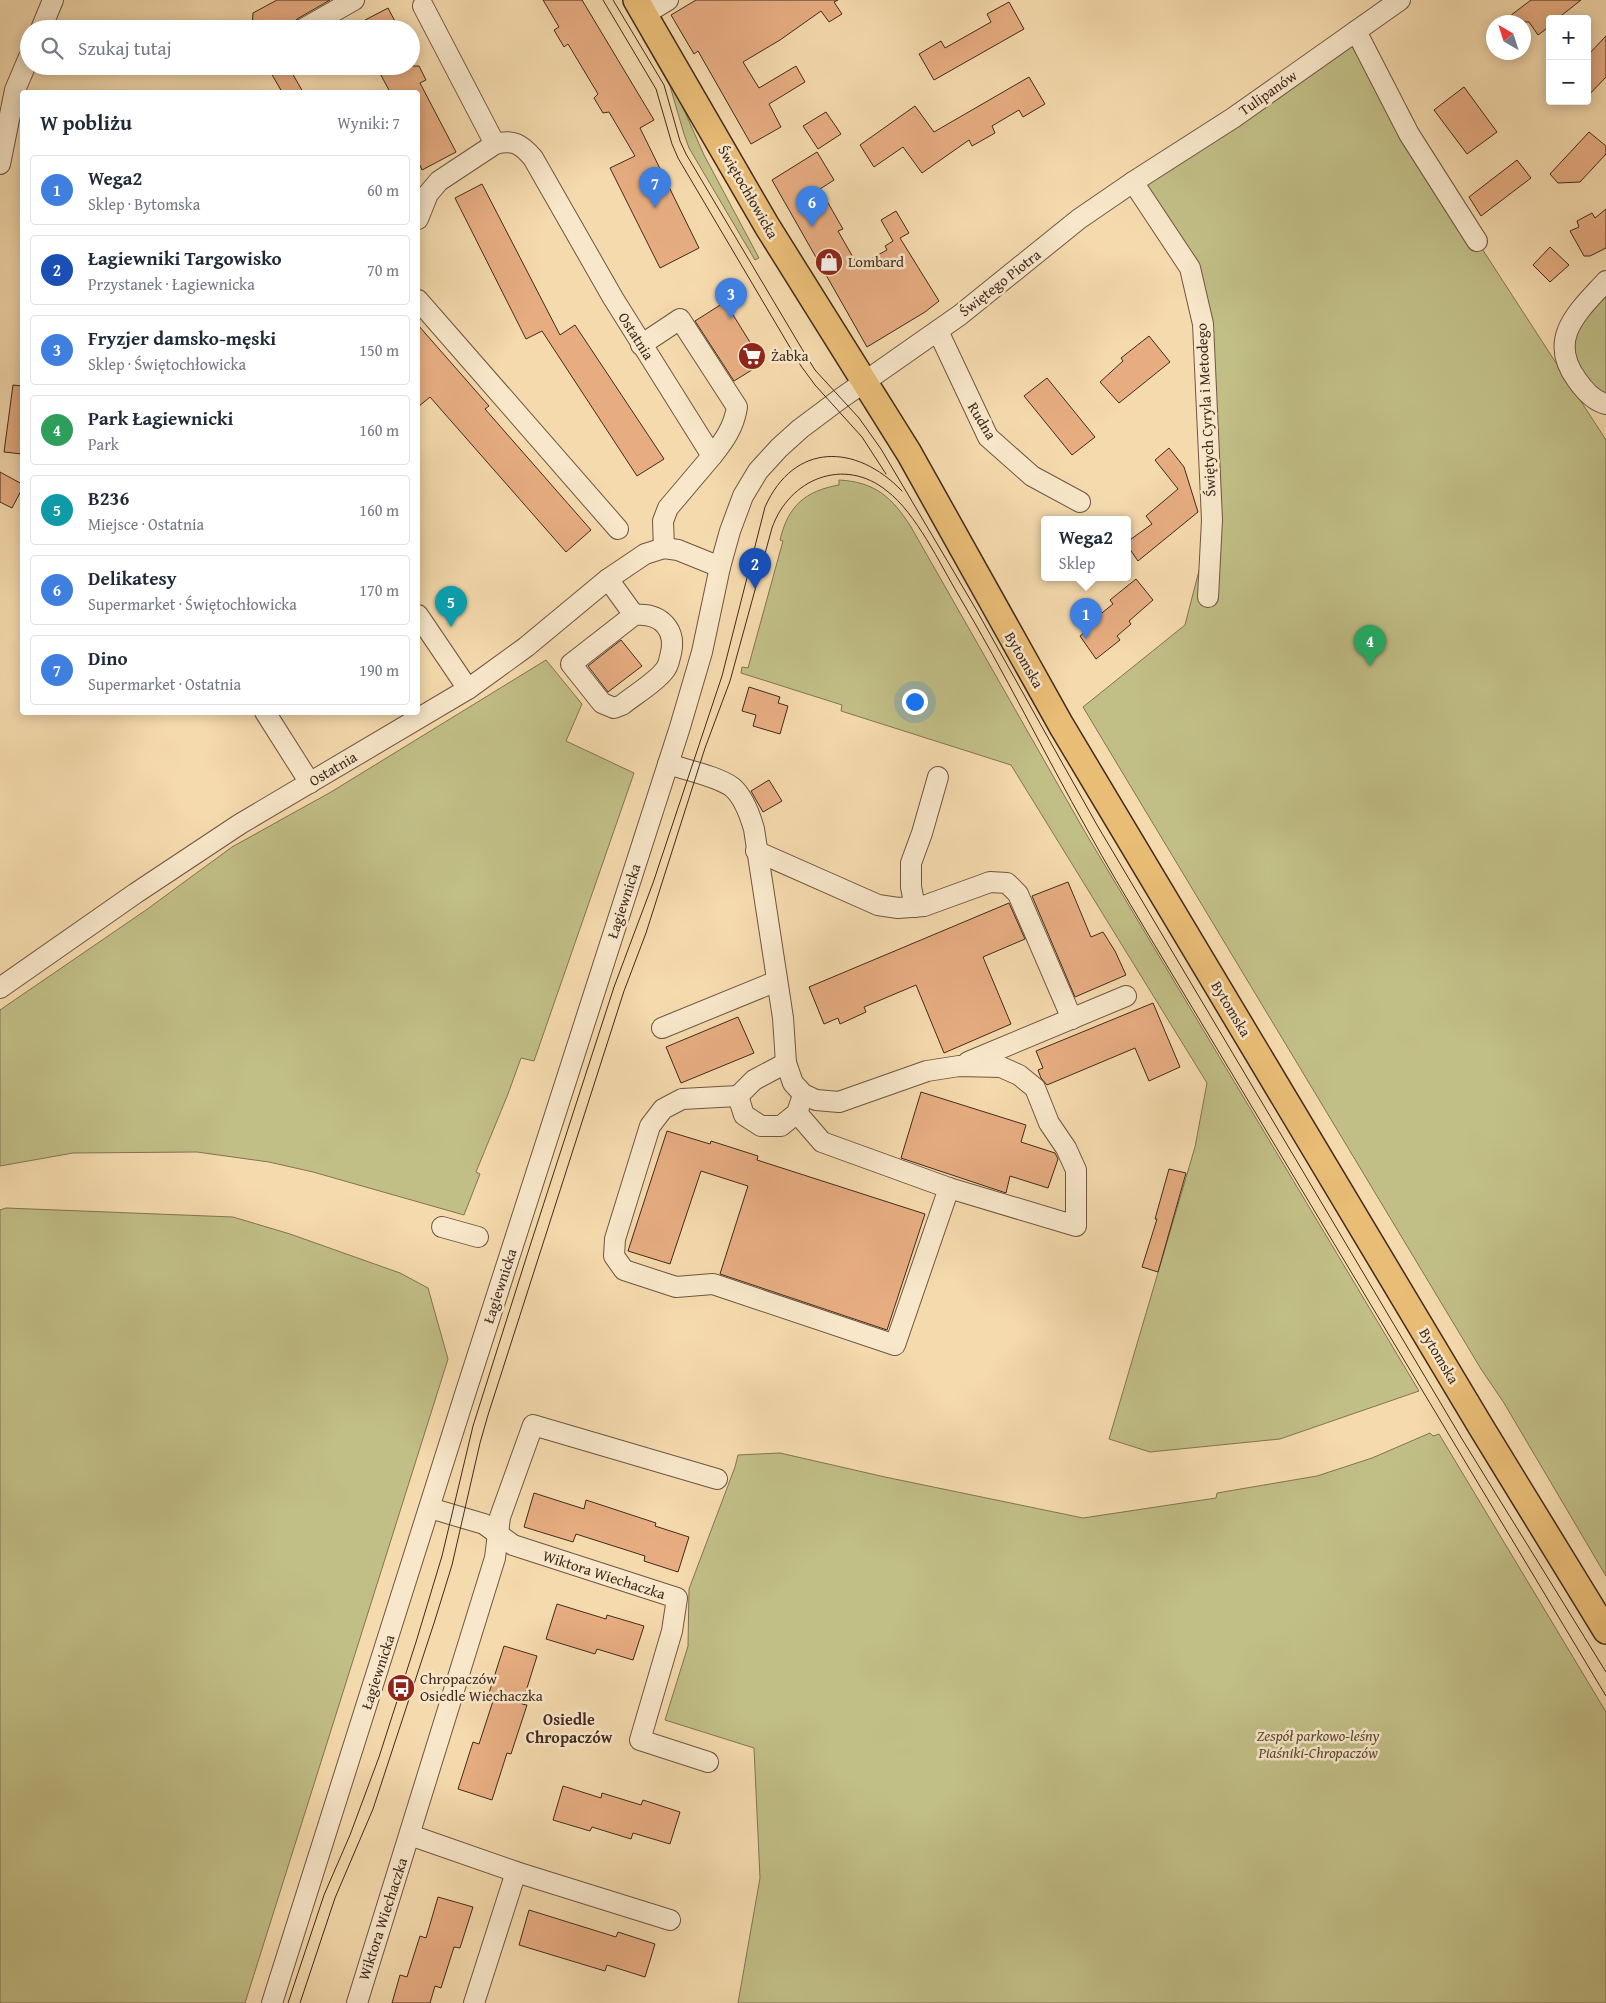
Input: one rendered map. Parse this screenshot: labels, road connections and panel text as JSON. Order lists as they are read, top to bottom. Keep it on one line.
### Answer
{"streets":{"main road":["Świętochłowicka","Bytomska"],"street":["Tulipanów","Świętego Piotra","Ostatnia","Świętych Cyryla i Metodego","Rudna","Łagiewnicka","Wiktora Wiechaczka"]},"crossings":[["Tulipanów","Świętego Piotra"],["Tulipanów","Świętych Cyryla i Metodego"],["Świętochłowicka","Świętego Piotra"],["Świętochłowicka","Bytomska"],["Świętego Piotra","Świętych Cyryla i Metodego"],["Świętego Piotra","Rudna"],["Świętego Piotra","Bytomska"],["Łagiewnicka","Wiktora Wiechaczka"]],"districts":["Osiedle Chropaczów"],"parks":["Zespół parkowo-leśny Piaśniki-Chropaczów"],"places":{"shop":["Lombard"],"supermarket":["Żabka"],"bus stop":["Chropaczów Osiedle Wiechaczka"]},"north":"top left","page":{"map_buttons":["+","−"],"search":"Szukaj tutaj","heading":["W pobliżu","Wyniki: 7"],"list":[{"mark":"1","name":"Wega2","note":"Sklep · Bytomska","value":"60 m"},{"mark":"2","name":"Łagiewniki Targowisko","note":"Przystanek · Łagiewnicka","value":"70 m"},{"mark":"3","name":"Fryzjer damsko-męski","note":"Sklep · Świętochłowicka","value":"150 m"},{"mark":"4","name":"Park Łagiewnicki","note":"Park","value":"160 m"},{"mark":"5","name":"B236","note":"Miejsce · Ostatnia","value":"160 m"},{"mark":"6","name":"Delikatesy","note":"Supermarket · Świętochłowicka","value":"170 m"},{"mark":"7","name":"Dino","note":"Supermarket · Ostatnia","value":"190 m"}],"pins":["7","6","3","2","5","1","4"],"popup":["Wega2","Sklep"]}}
